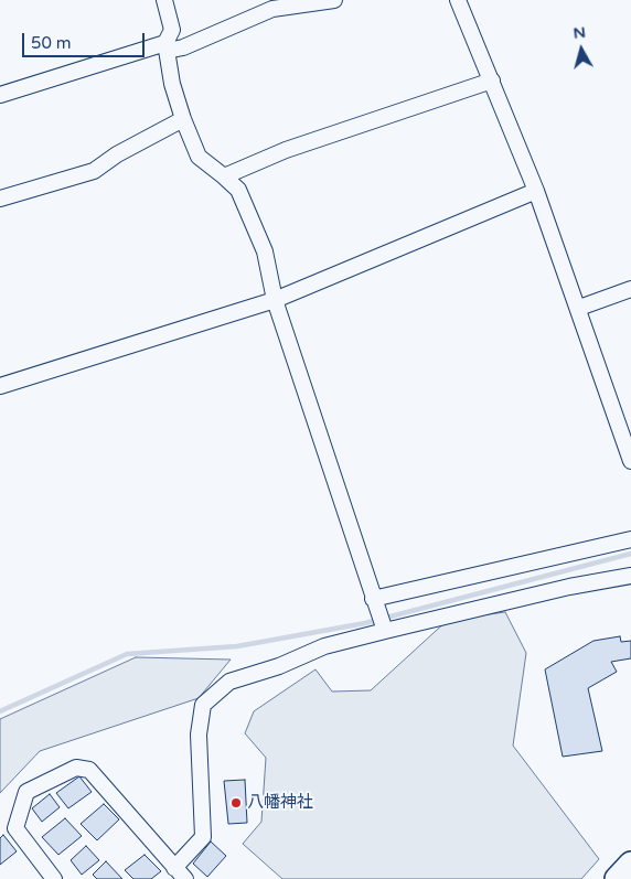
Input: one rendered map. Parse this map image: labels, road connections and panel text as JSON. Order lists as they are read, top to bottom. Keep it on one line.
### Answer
{"places":["八幡神社"],"scale_bar":"50 m","north":"top"}
